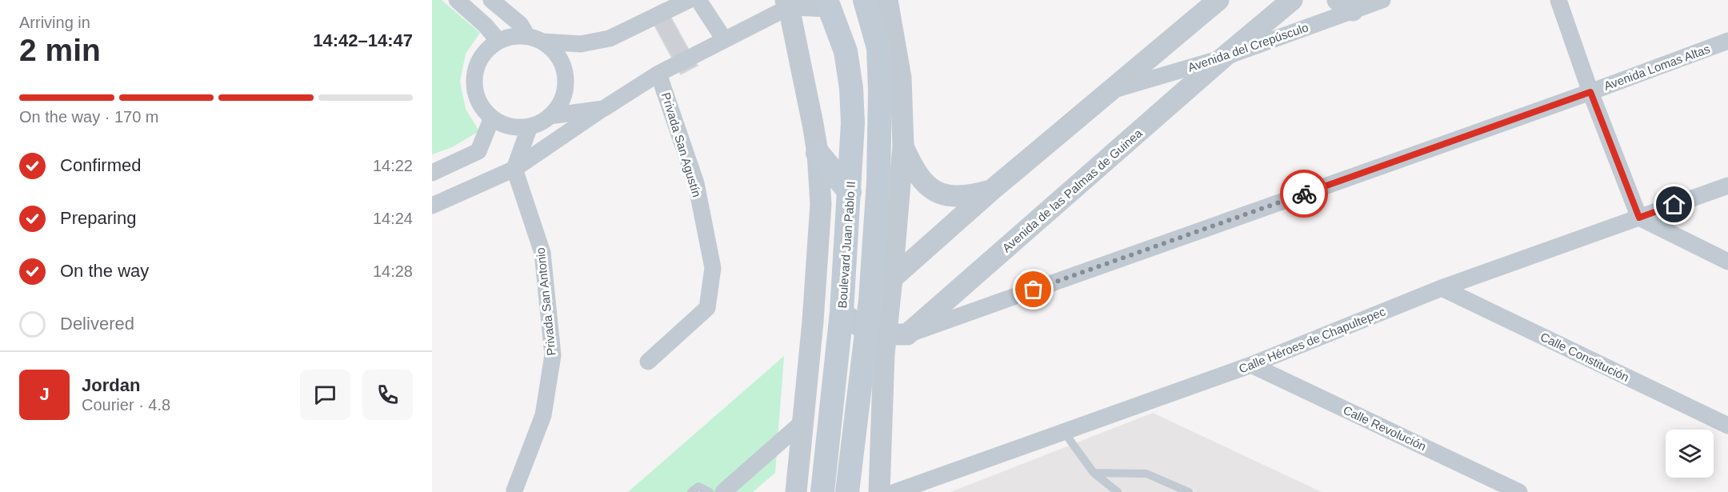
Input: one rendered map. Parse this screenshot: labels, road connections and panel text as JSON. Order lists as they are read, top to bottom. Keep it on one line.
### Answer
{"streets":{"main road":["Boulevard Juan Pablo II"],"street":["Avenida del Crepúsculo","Avenida Lomas Altas","Privada San Agustín","Avenida de las Palmas de Guinea","Privada San Antonio","Calle Héroes de Chapultepec","Calle Constitución","Calle Revolución"]},"crossings":[["Avenida del Crepúsculo","Avenida de las Palmas de Guinea"],["Avenida Lomas Altas","Avenida de las Palmas de Guinea"],["Calle Héroes de Chapultepec","Calle Constitución"],["Calle Héroes de Chapultepec","Calle Revolución"]],"page":{"heading":["2 min","Arriving in","14:42–14:47"],"panel":["Jordan","Courier · 4.8"],"bar":"On the way · 170 m","list":[["Confirmed","14:22"],["Preparing","14:24"],["On the way","14:28"],"Delivered"],"round":"J"}}
